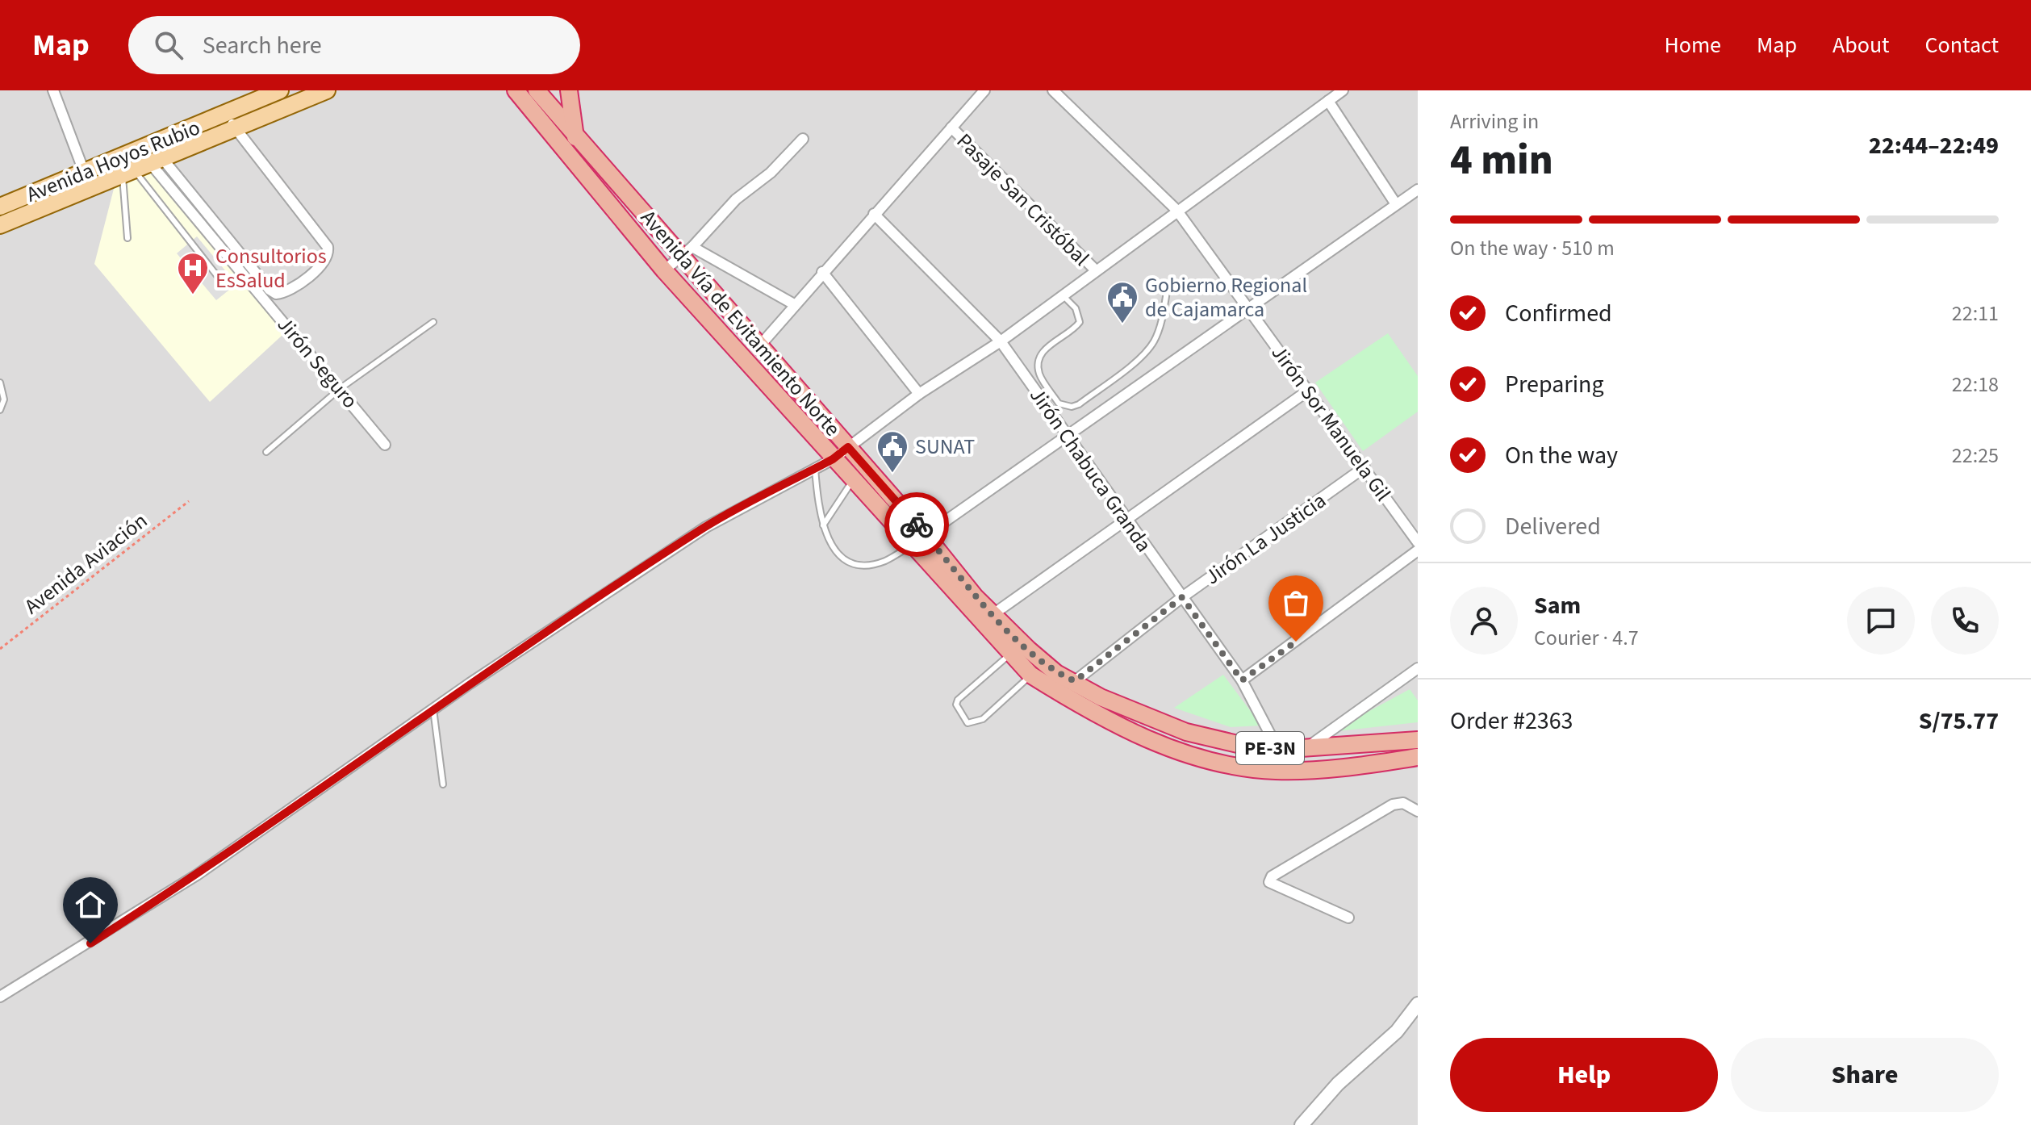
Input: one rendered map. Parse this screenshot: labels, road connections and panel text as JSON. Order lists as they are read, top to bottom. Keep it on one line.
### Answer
{"streets":{"highway":["Avenida Vía de Evitamiento Norte","PE-3N"],"main road":["Avenida Hoyos Rubio"],"street":["Pasaje San Cristóbal","Jirón Seguro","Jirón Sor Manuela Gil","Jirón Chabuca Granda","Jirón La Justicia"],"path":["Avenida Aviación"]},"crossings":[["Avenida Hoyos Rubio","Jirón Seguro"],["Avenida Vía de Evitamiento Norte","Jirón Chabuca Granda"],["Avenida Vía de Evitamiento Norte","Jirón La Justicia"],["Jirón Sor Manuela Gil","Jirón La Justicia"],["Jirón Chabuca Granda","Jirón La Justicia"]],"places":{"hospital":["Consultorios EsSalud"],"public building":["Gobierno Regional de Cajamarca","SUNAT"]},"page":{"header":"Map","search":"Search here","nav":["Home","Map","About","Contact"],"heading":["4 min","Arriving in","22:44–22:49"],"panel":["Sam","Courier · 4.7","Order #2363","S/75.77"],"bar":"On the way · 510 m","list":[["Confirmed","22:11"],["Preparing","22:18"],["On the way","22:25"],"Delivered"],"buttons":["Help","Share"]}}
